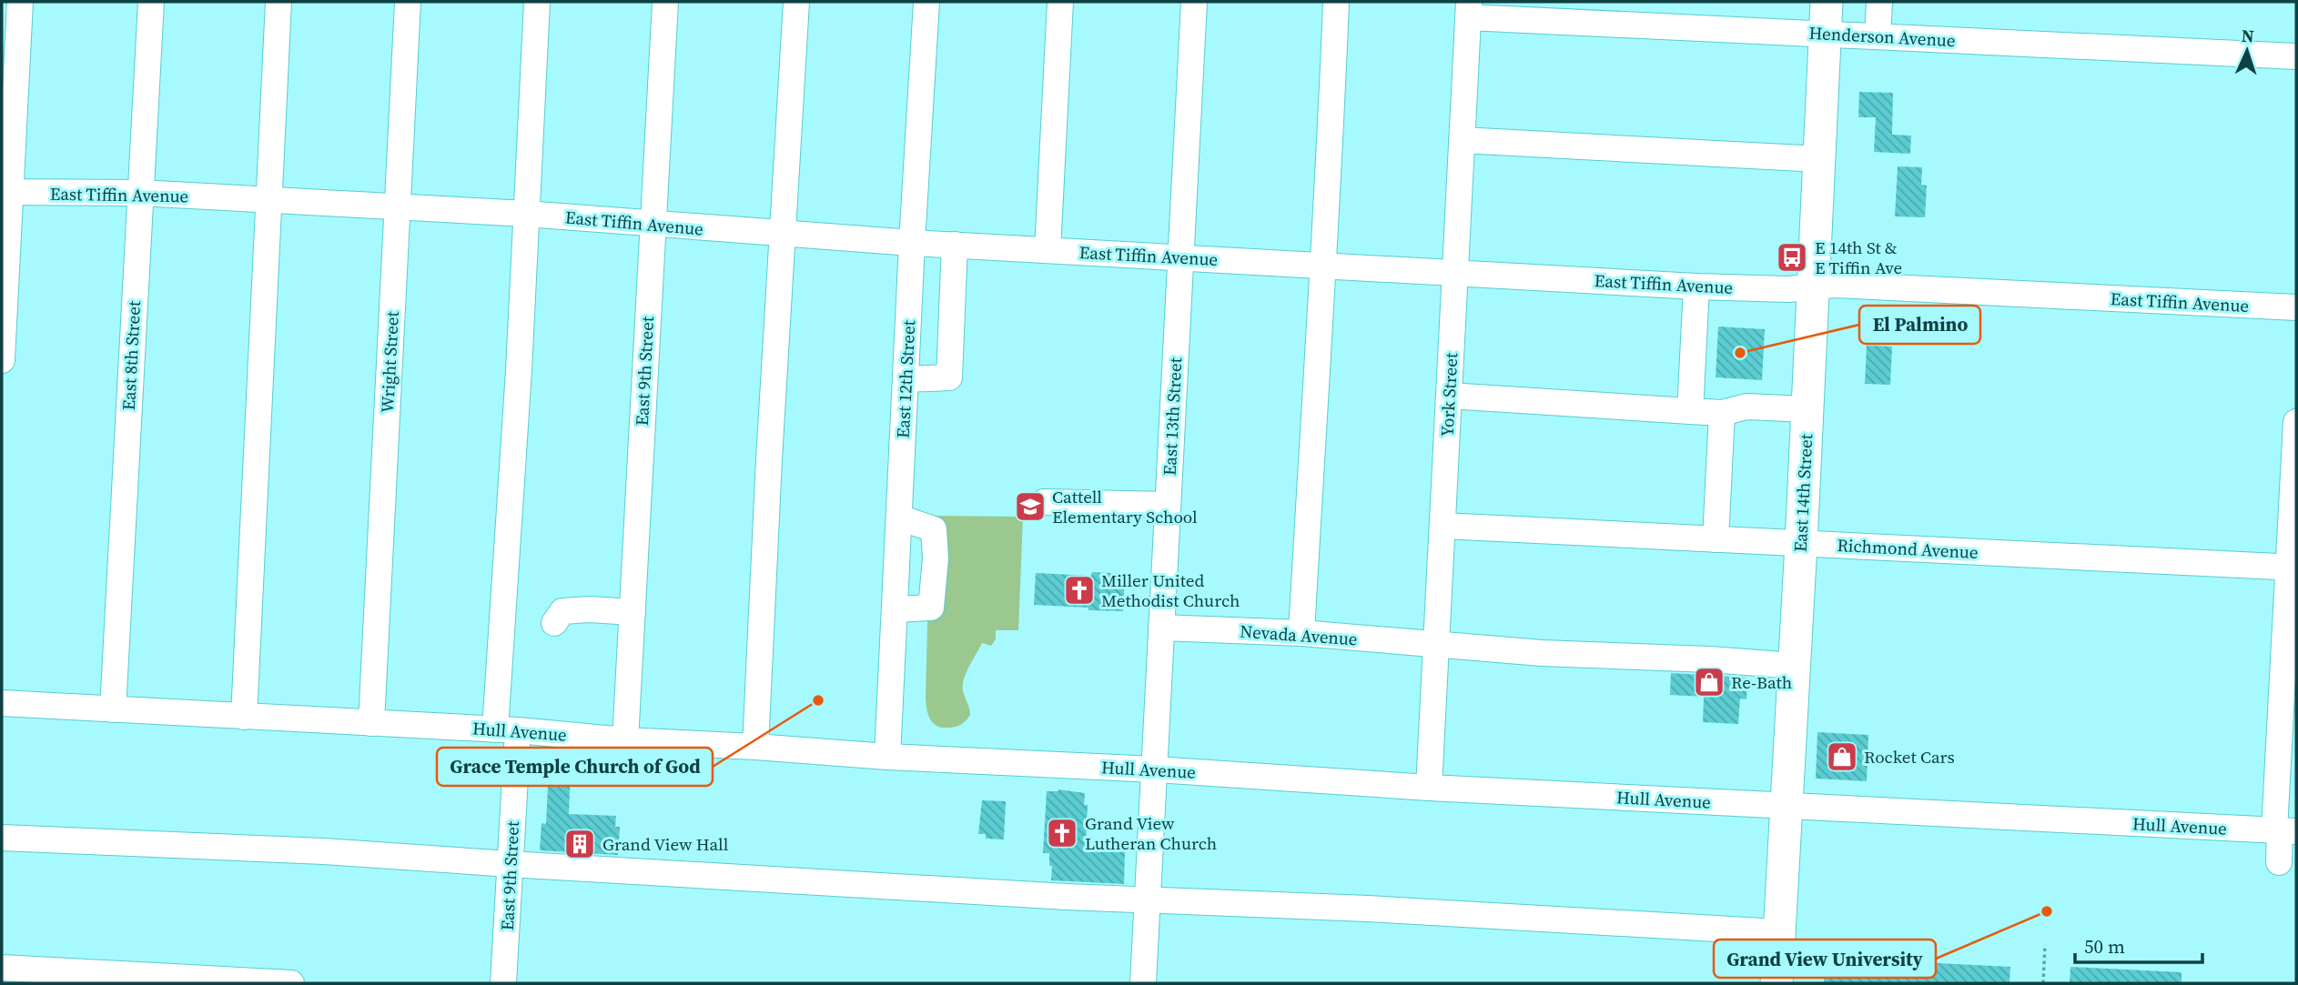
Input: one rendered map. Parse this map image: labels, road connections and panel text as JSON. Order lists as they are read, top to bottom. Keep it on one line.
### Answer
{"streets":{"main road":["East 14th Street"],"street":["Henderson Avenue","East Tiffin Avenue","East 8th Street","Wright Street","East 9th Street","East 12th Street","York Street","East 13th Street","Richmond Avenue","Nevada Avenue","Hull Avenue"]},"crossings":[["Henderson Avenue","York Street"],["Henderson Avenue","East 14th Street"],["East Tiffin Avenue","East 8th Street"],["East Tiffin Avenue","Wright Street"],["East Tiffin Avenue","East 9th Street"],["East Tiffin Avenue","East 12th Street"],["East Tiffin Avenue","York Street"],["East Tiffin Avenue","East 13th Street"],["East Tiffin Avenue","East 14th Street"],["East 8th Street","Hull Avenue"],["Wright Street","Hull Avenue"],["East 9th Street","Hull Avenue"],["East 12th Street","Hull Avenue"],["York Street","Richmond Avenue"],["York Street","Nevada Avenue"],["York Street","Hull Avenue"],["East 13th Street","Nevada Avenue"],["East 13th Street","Hull Avenue"],["East 14th Street","Richmond Avenue"],["East 14th Street","Nevada Avenue"],["East 14th Street","Hull Avenue"]],"places":{"bus stop":["E 14th St & E Tiffin Ave"],"other":["El Palmino","Grace Temple Church of God","Grand View University"],"school or university":["Cattell Elementary School"],"church":["Miller United Methodist Church","Grand View Lutheran Church"],"shop":["Re-Bath","Rocket Cars"],"building":["Grand View Hall"]},"scale_bar":"50 m","north":"top"}
